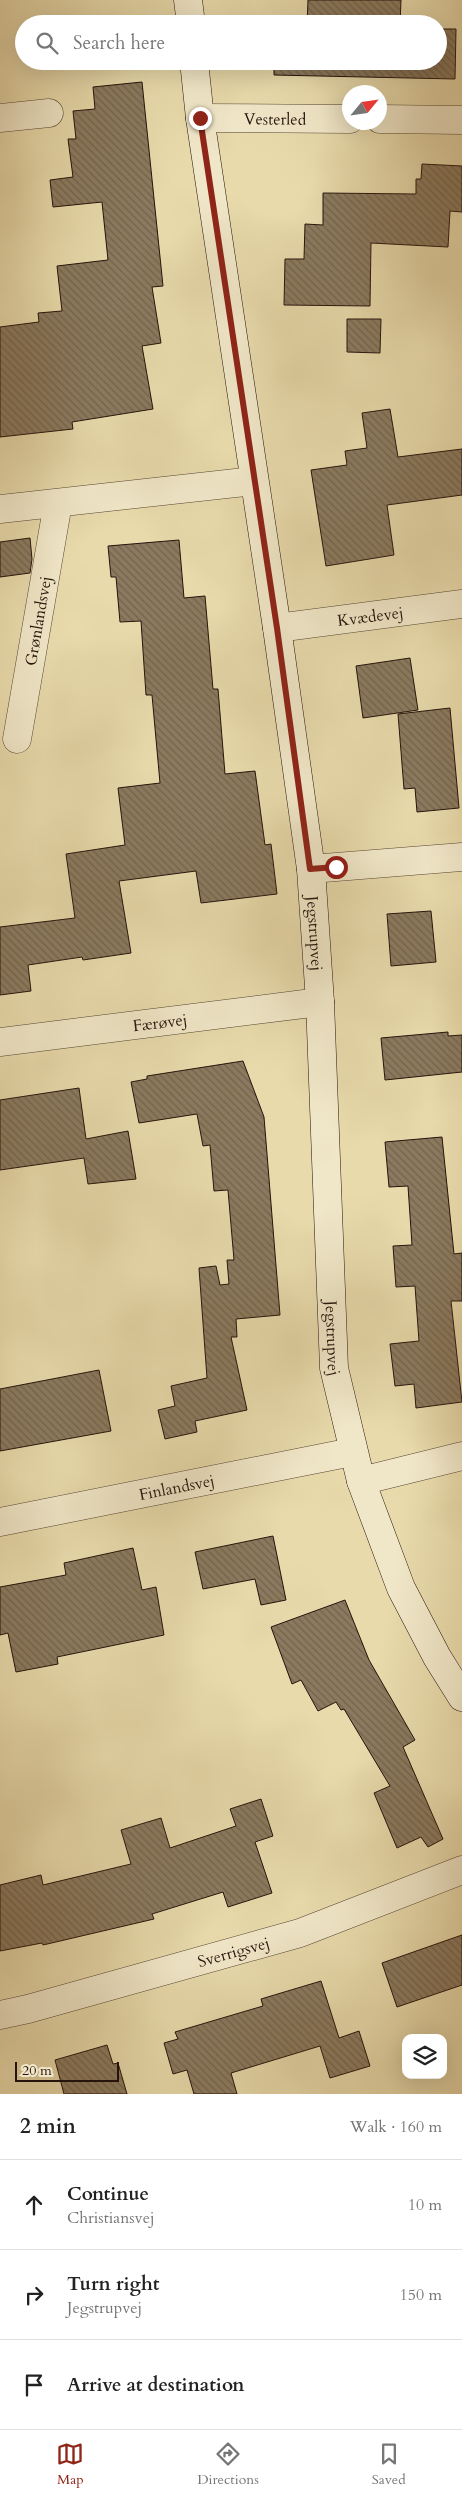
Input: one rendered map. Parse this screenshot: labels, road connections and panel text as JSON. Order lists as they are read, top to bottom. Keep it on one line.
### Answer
{"streets":{"street":["Vesterled","Kvædevej","Grønlandsvej","Jegstrupvej","Færøvej","Finlandsvej","Sverrigsvej"]},"crossings":[["Vesterled","Jegstrupvej"],["Kvædevej","Jegstrupvej"],["Jegstrupvej","Færøvej"],["Jegstrupvej","Finlandsvej"]],"scale_bar":"20 m","north":"top right","page":{"search":"Search here","scale":"20 m","heading":["2 min","Walk · 160 m"],"list":[["Continue","Christiansvej","10 m"],["Turn right","Jegstrupvej","150 m"],"Arrive at destination"],"nav":["Map","Directions","Saved"]}}
